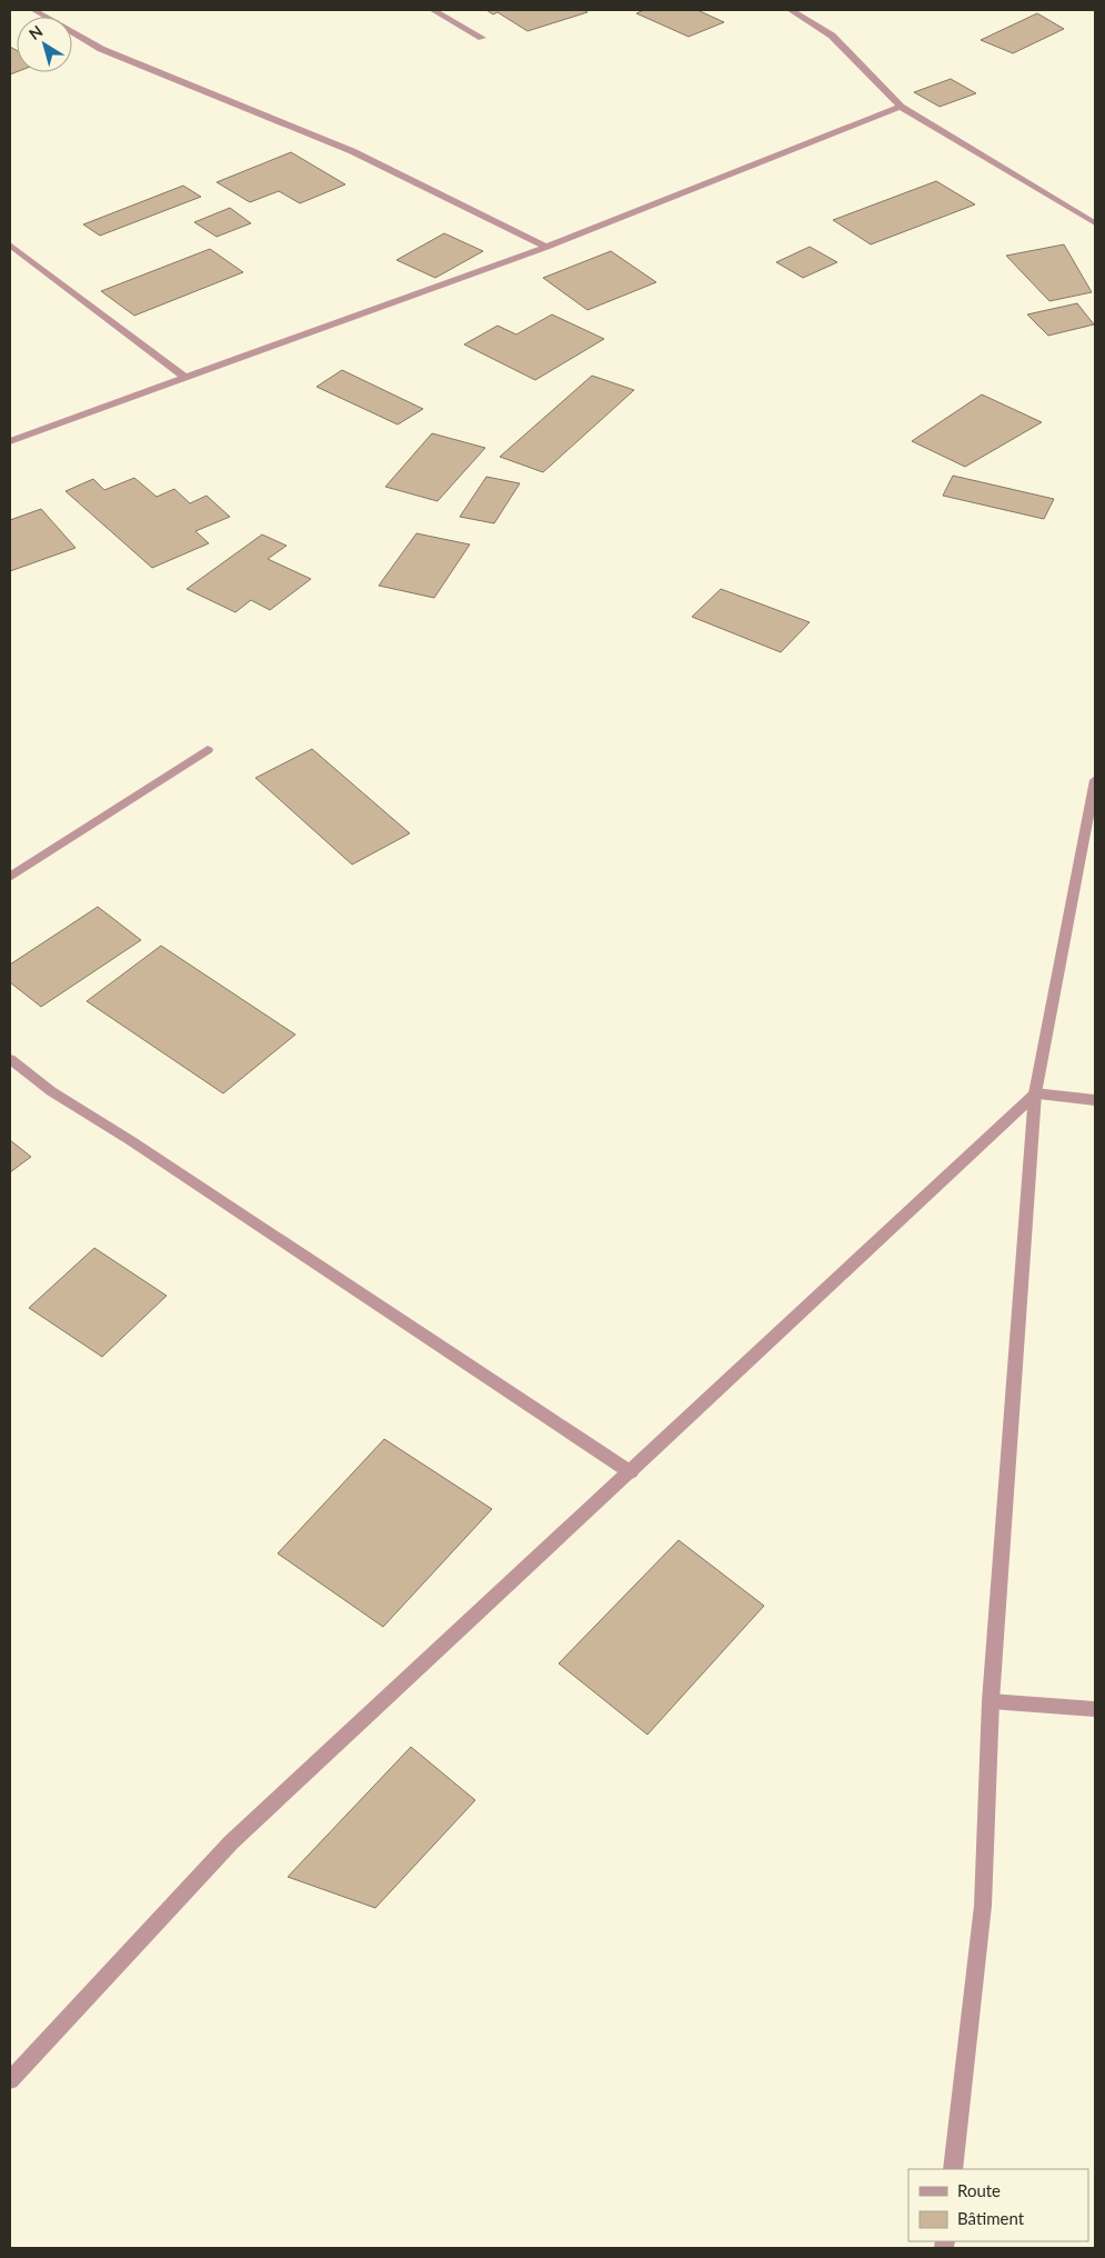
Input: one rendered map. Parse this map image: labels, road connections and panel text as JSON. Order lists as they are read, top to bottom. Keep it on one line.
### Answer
{"legend":["Route","Bâtiment"],"north":"top left"}
